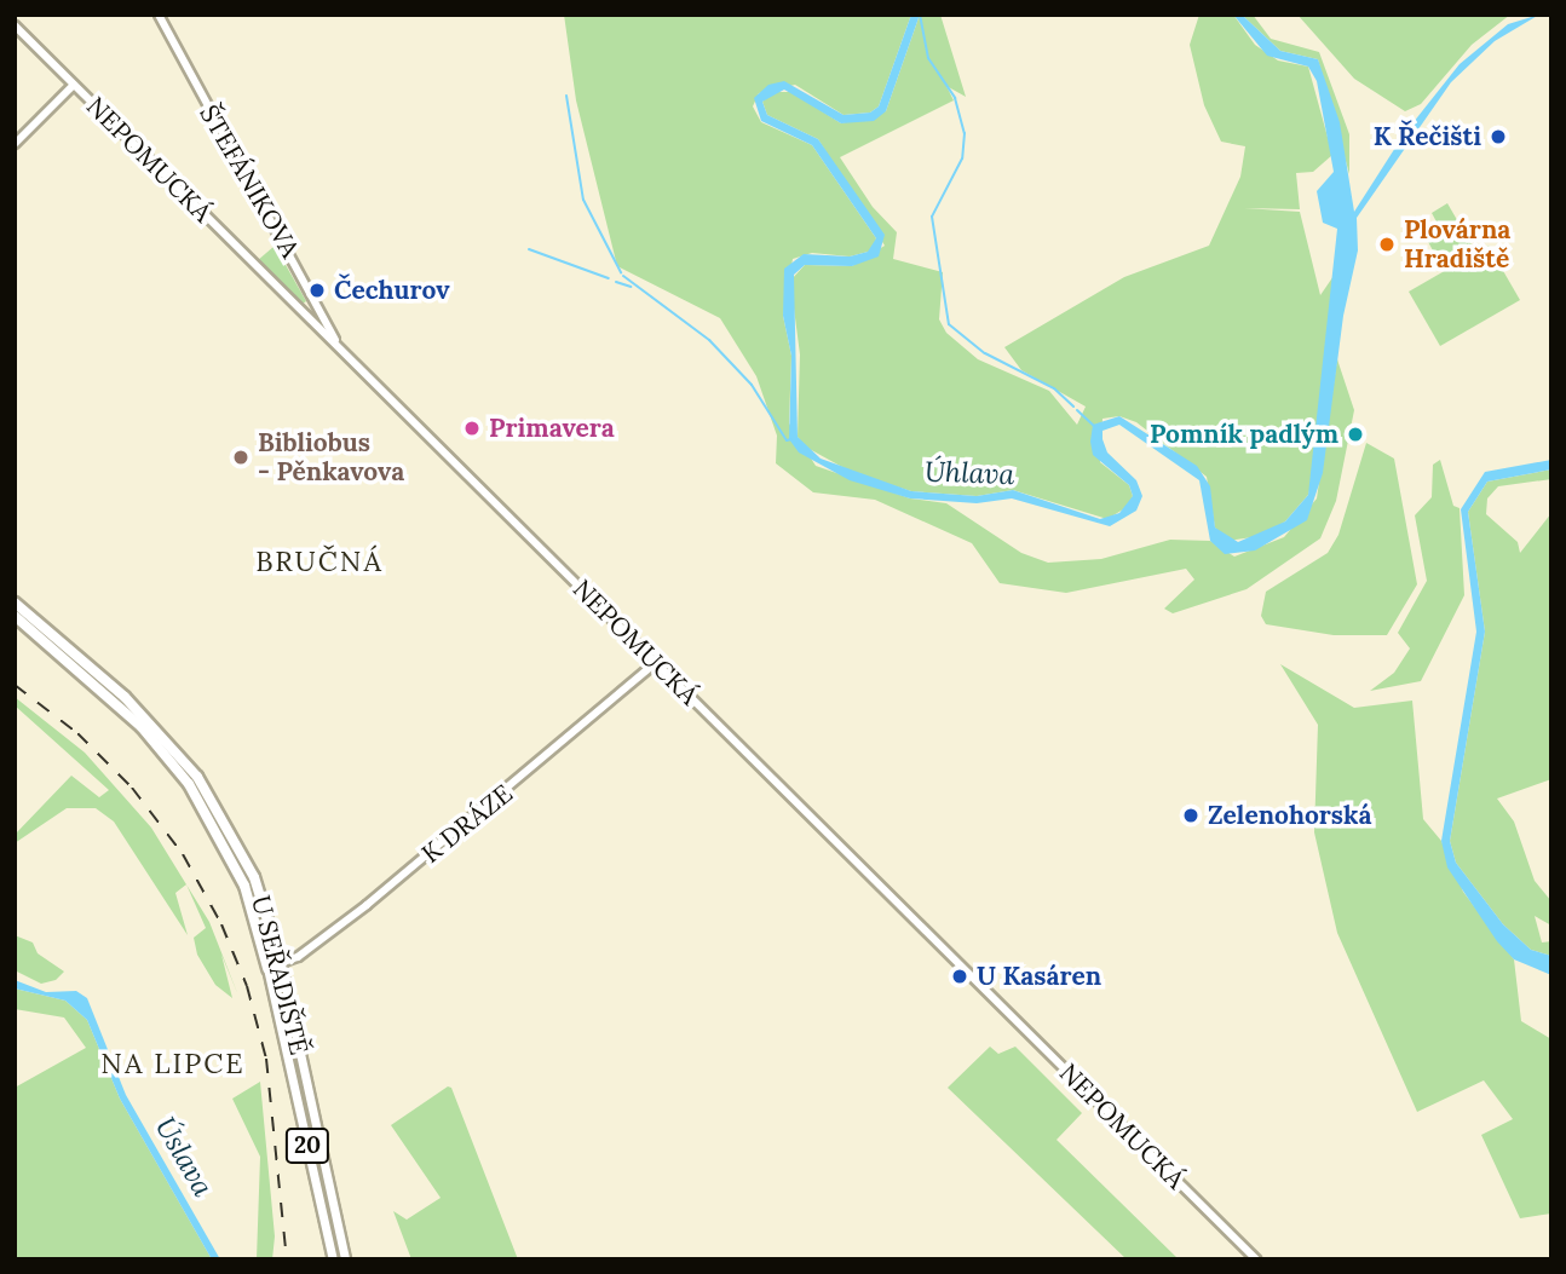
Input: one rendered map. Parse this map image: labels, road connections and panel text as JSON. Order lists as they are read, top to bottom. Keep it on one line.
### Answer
{"streets":{"highway":["U SEŘADIŠTĚ","20"],"street":["NEPOMUCKÁ","ŠTEFÁNIKOVA","K DRÁZE"]},"crossings":[["NEPOMUCKÁ","ŠTEFÁNIKOVA"],["NEPOMUCKÁ","K DRÁZE"],["K DRÁZE","U SEŘADIŠTĚ"],["U SEŘADIŠTĚ","20"]],"districts":["BRUČNÁ","NA LIPCE"],"water":["Úhlava","Úslava"],"places":["K Řečišti","Plovárna Hradiště","Čechurov","Primavera","Pomník padlým","Bibliobus - Pěnkavova","Zelenohorská","U Kasáren"]}
